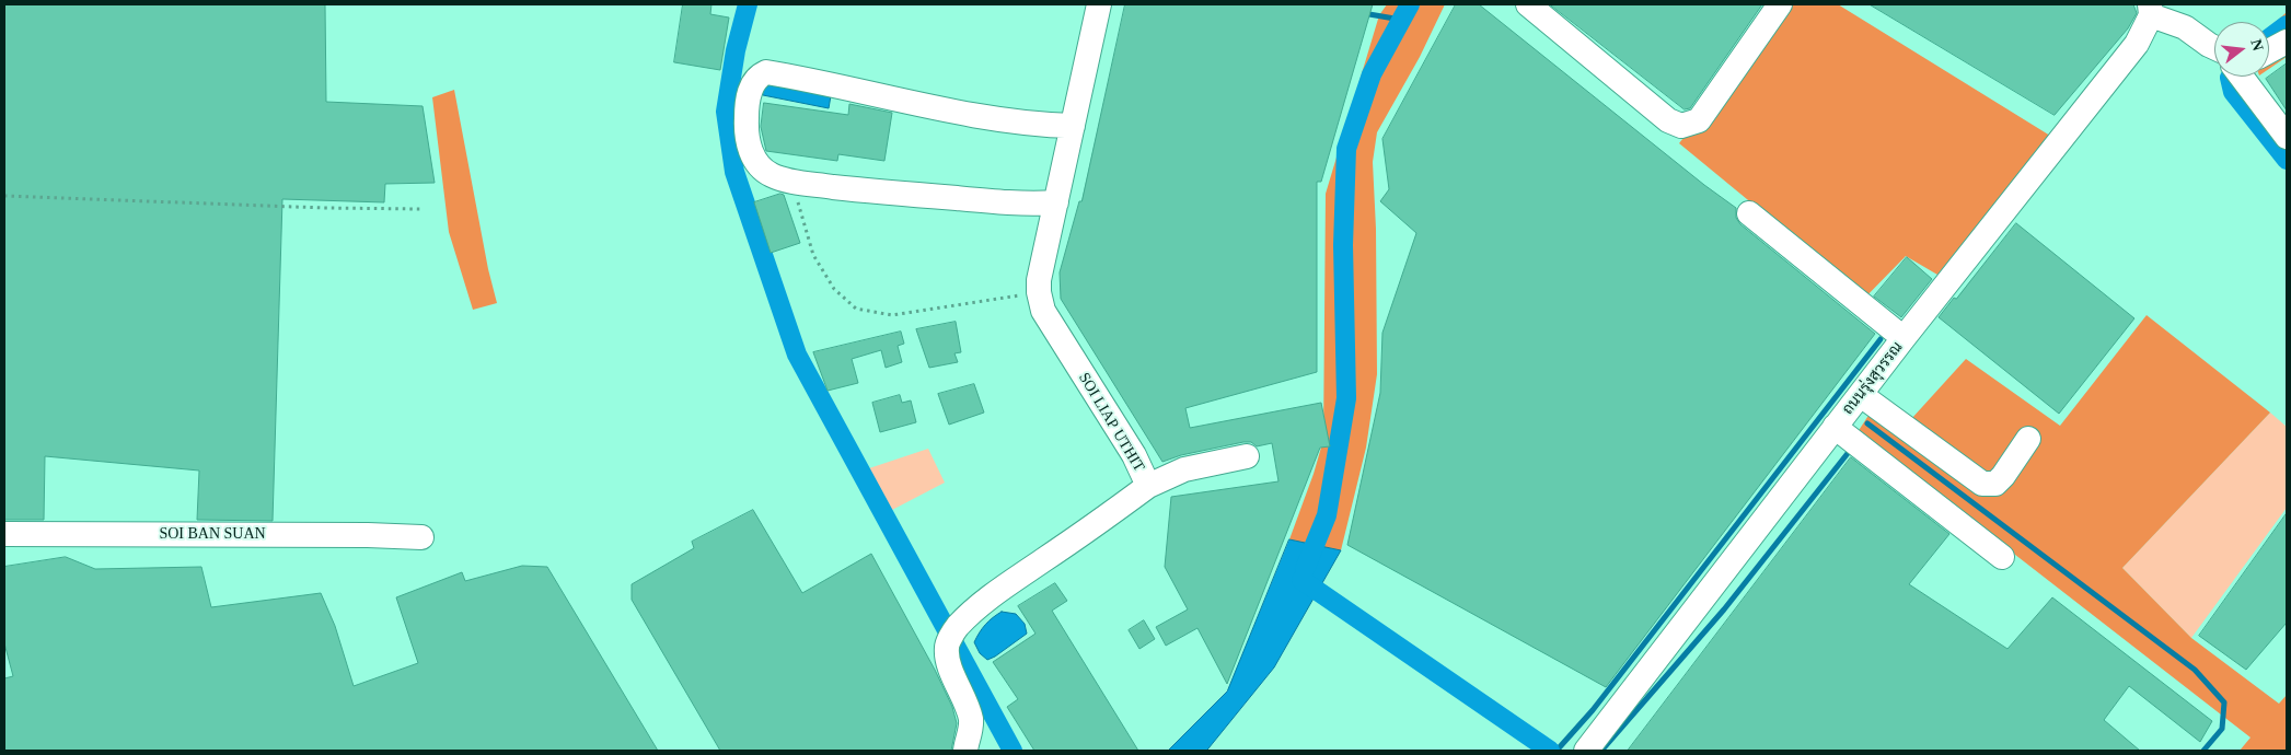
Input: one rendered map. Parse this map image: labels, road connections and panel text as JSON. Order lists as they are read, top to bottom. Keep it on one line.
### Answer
{"streets":{"street":["ถนนรุ่งสุวรรณ","SOI LIAP UTHIT","SOI BAN SUAN"]},"north":"right"}
